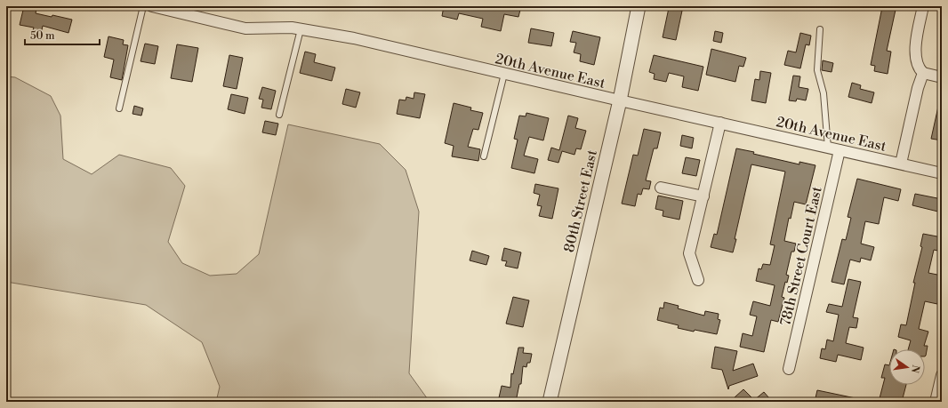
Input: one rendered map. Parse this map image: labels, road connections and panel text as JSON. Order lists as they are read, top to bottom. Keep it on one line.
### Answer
{"streets":{"street":["20th Avenue East","80th Street East","78th Street Court East"]},"crossings":[["20th Avenue East","80th Street East"],["20th Avenue East","78th Street Court East"]],"scale_bar":"50 m","north":"right"}
